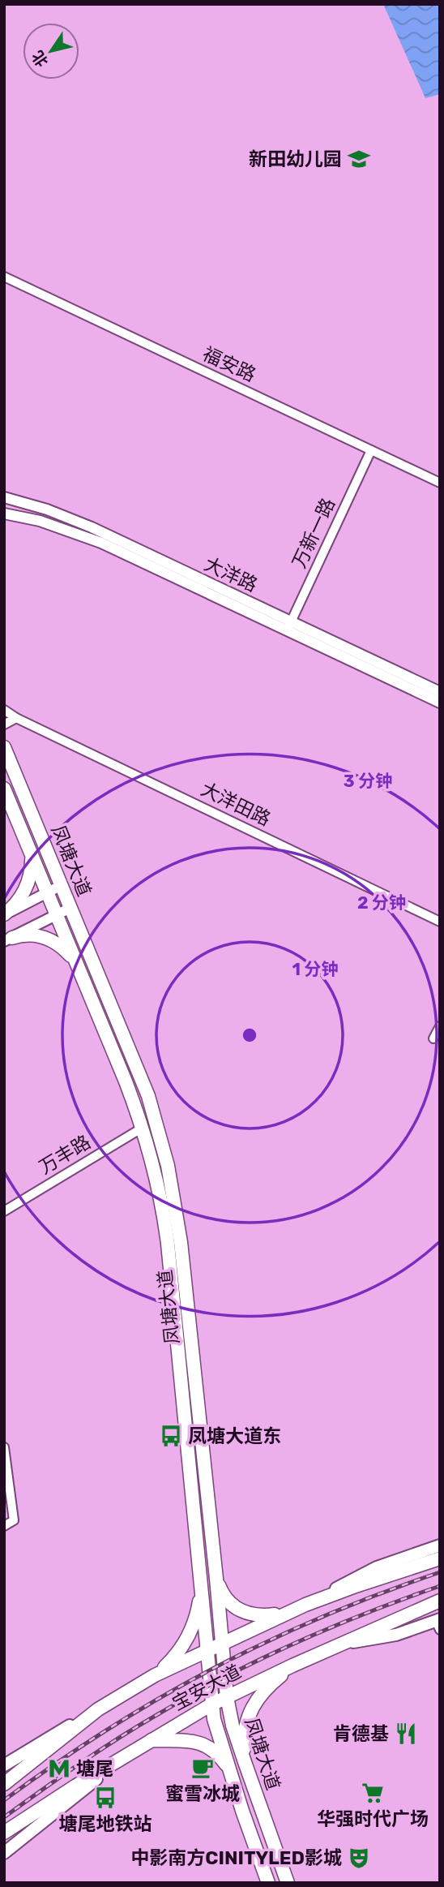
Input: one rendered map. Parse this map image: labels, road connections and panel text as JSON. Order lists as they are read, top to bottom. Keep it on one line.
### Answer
{"streets":{"main road":["凤塘大道","宝安大道"],"street":["福安路","万新一路","大洋路","大洋田路","万丰路"]},"crossings":[["福安路","万新一路"],["万新一路","大洋路"],["凤塘大道","万丰路"],["凤塘大道","宝安大道"]],"places":{"school or university":["新田幼儿园"],"bus stop":["凤塘大道东","塘尾地铁站"],"restaurant":["肯德基"],"cafe":["蜜雪冰城"],"metro station":["塘尾"],"supermarket":["华强时代广场"],"theatre":["中影南方CINITYLED影城"]},"north":"bottom left","rings":["3 分钟","2 分钟","1 分钟"]}
